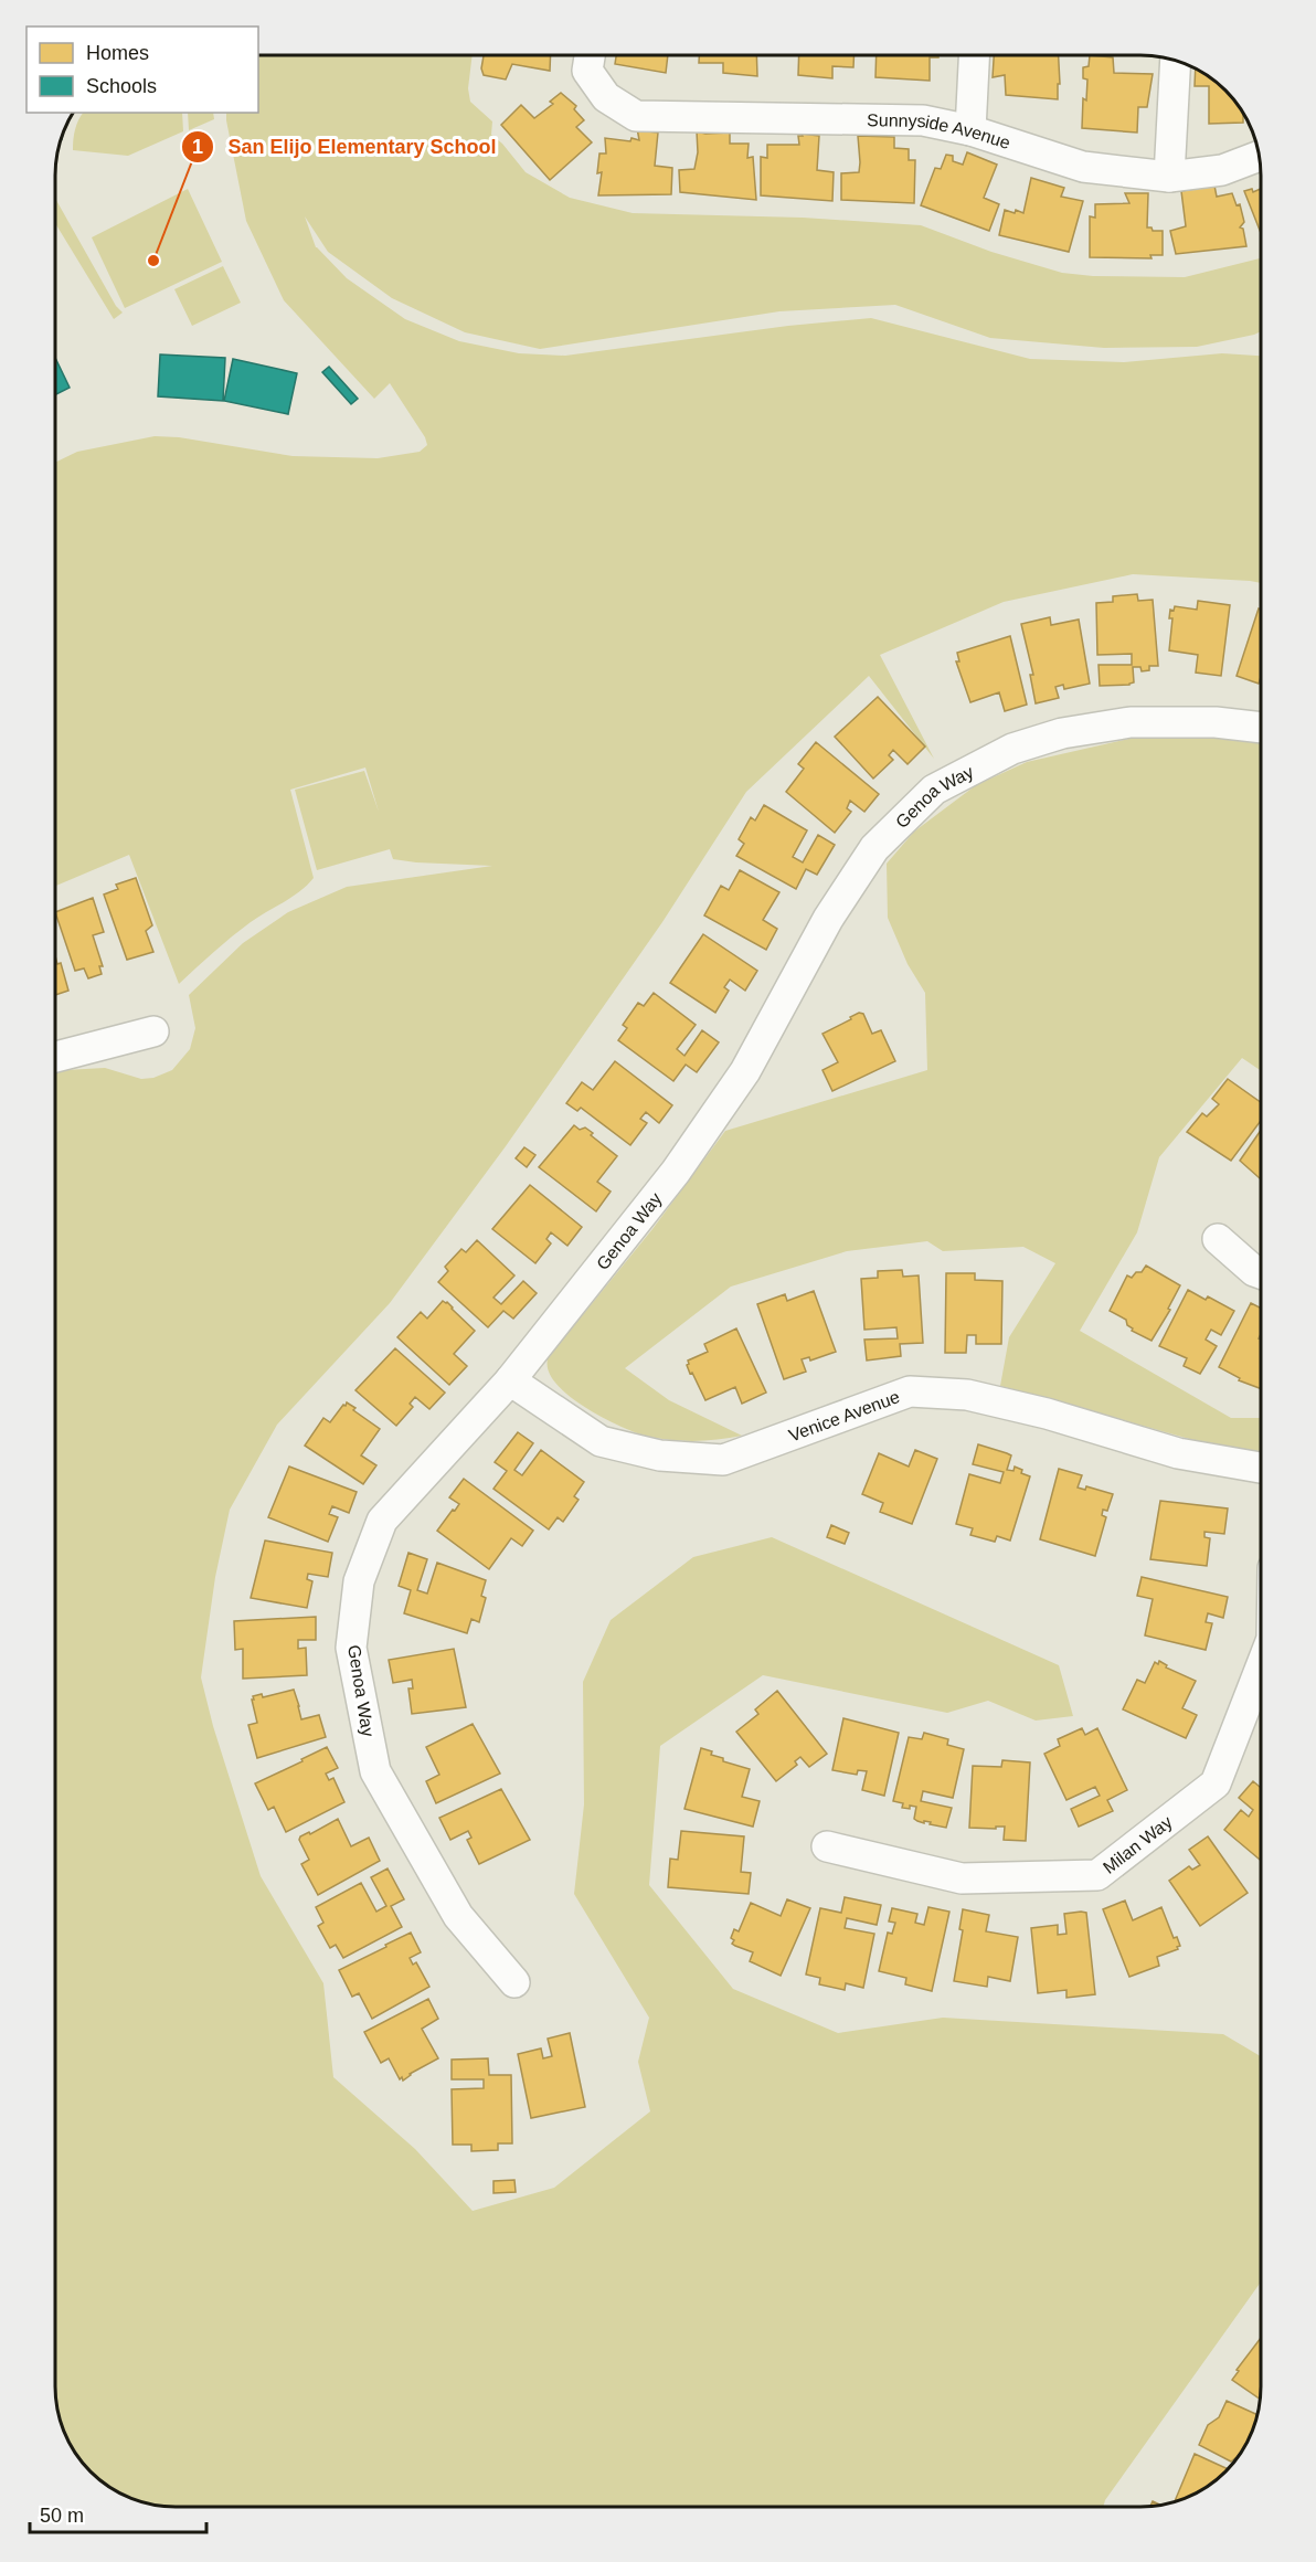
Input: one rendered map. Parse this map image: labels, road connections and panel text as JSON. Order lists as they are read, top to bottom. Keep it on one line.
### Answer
{"streets":{"street":["Sunnyside Avenue","Genoa Way","Venice Avenue","Milan Way"]},"crossings":[["Genoa Way","Venice Avenue"]],"places":["San Elijo Elementary School"],"legend":["Homes","Schools"],"scale_bar":"50 m"}
